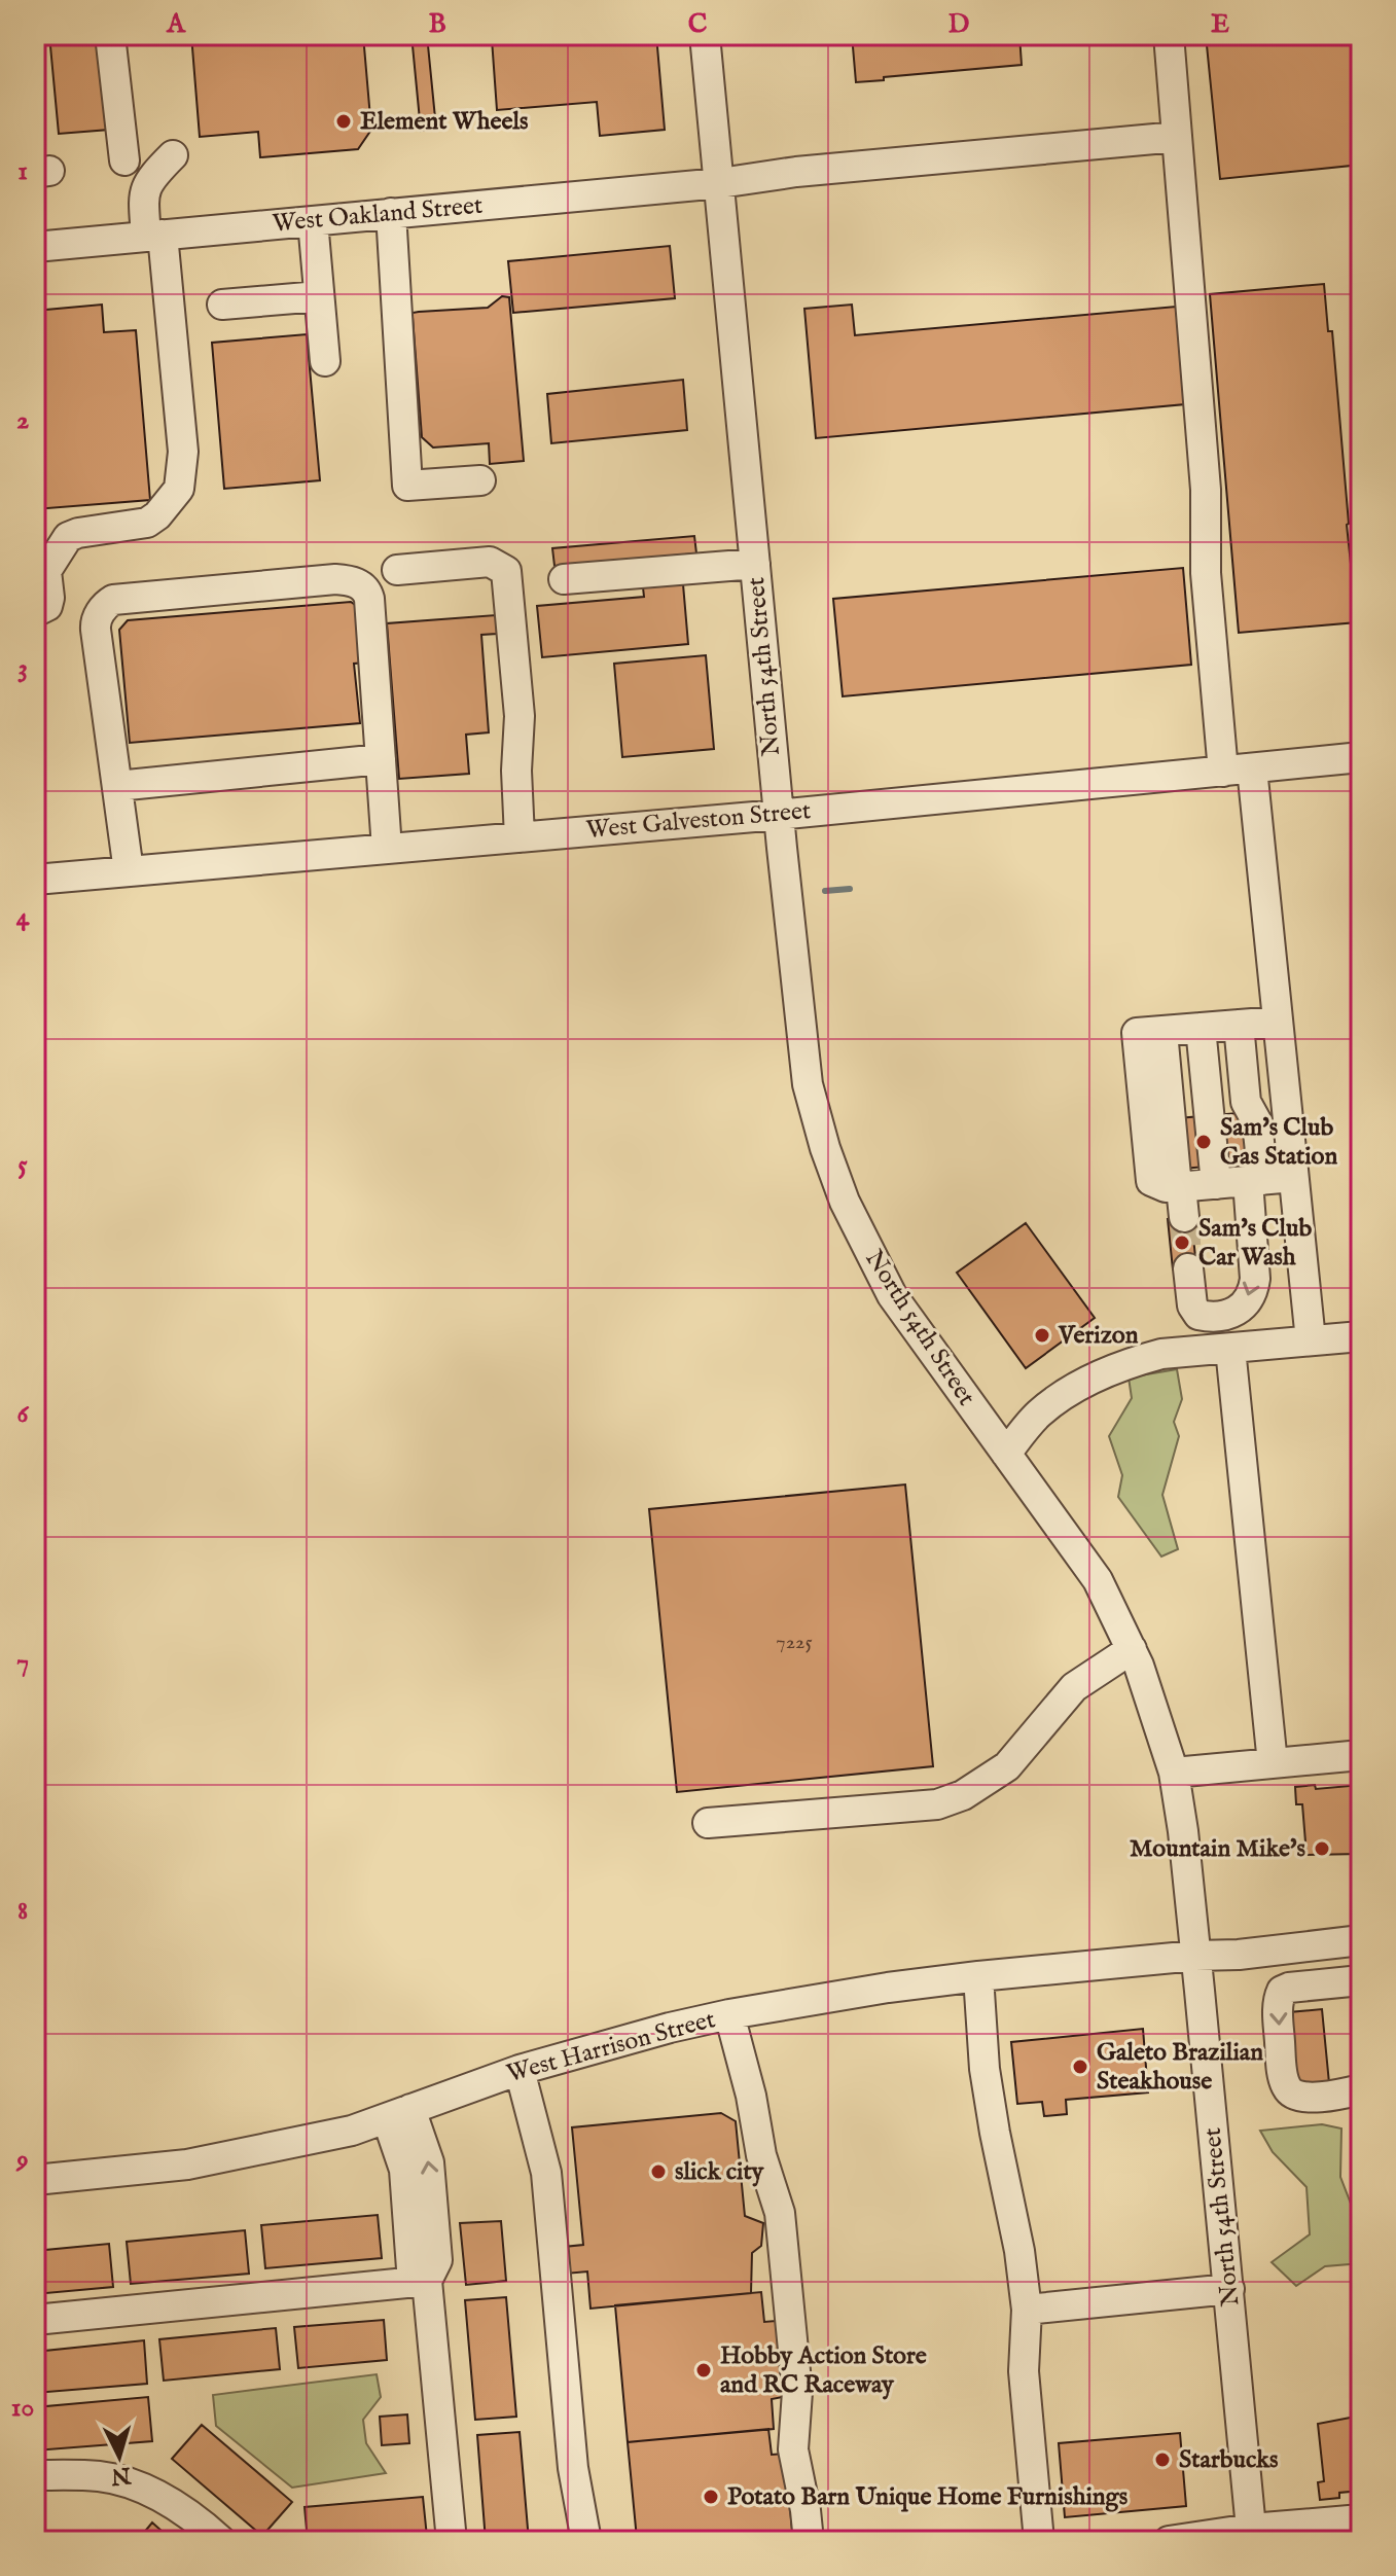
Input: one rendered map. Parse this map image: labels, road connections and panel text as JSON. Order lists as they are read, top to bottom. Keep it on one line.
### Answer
{"streets":{"street":["West Oakland Street","North 54th Street","West Galveston Street","West Harrison Street"]},"crossings":[["West Oakland Street","North 54th Street"],["North 54th Street","West Galveston Street"],["North 54th Street","West Harrison Street"]],"places":["Element Wheels","Sam's Club Gas Station","Sam's Club Car Wash","Verizon","Mountain Mike's","Galeto Brazilian Steakhouse","slick city","Hobby Action Store and RC Raceway","Starbucks","Potato Barn Unique Home Furnishings"],"house_numbers":["7225"],"north":"bottom","grid":{"columns":["A","B","C","D","E"],"rows":["1","2","3","4","5","6","7","8","9","10"]}}
